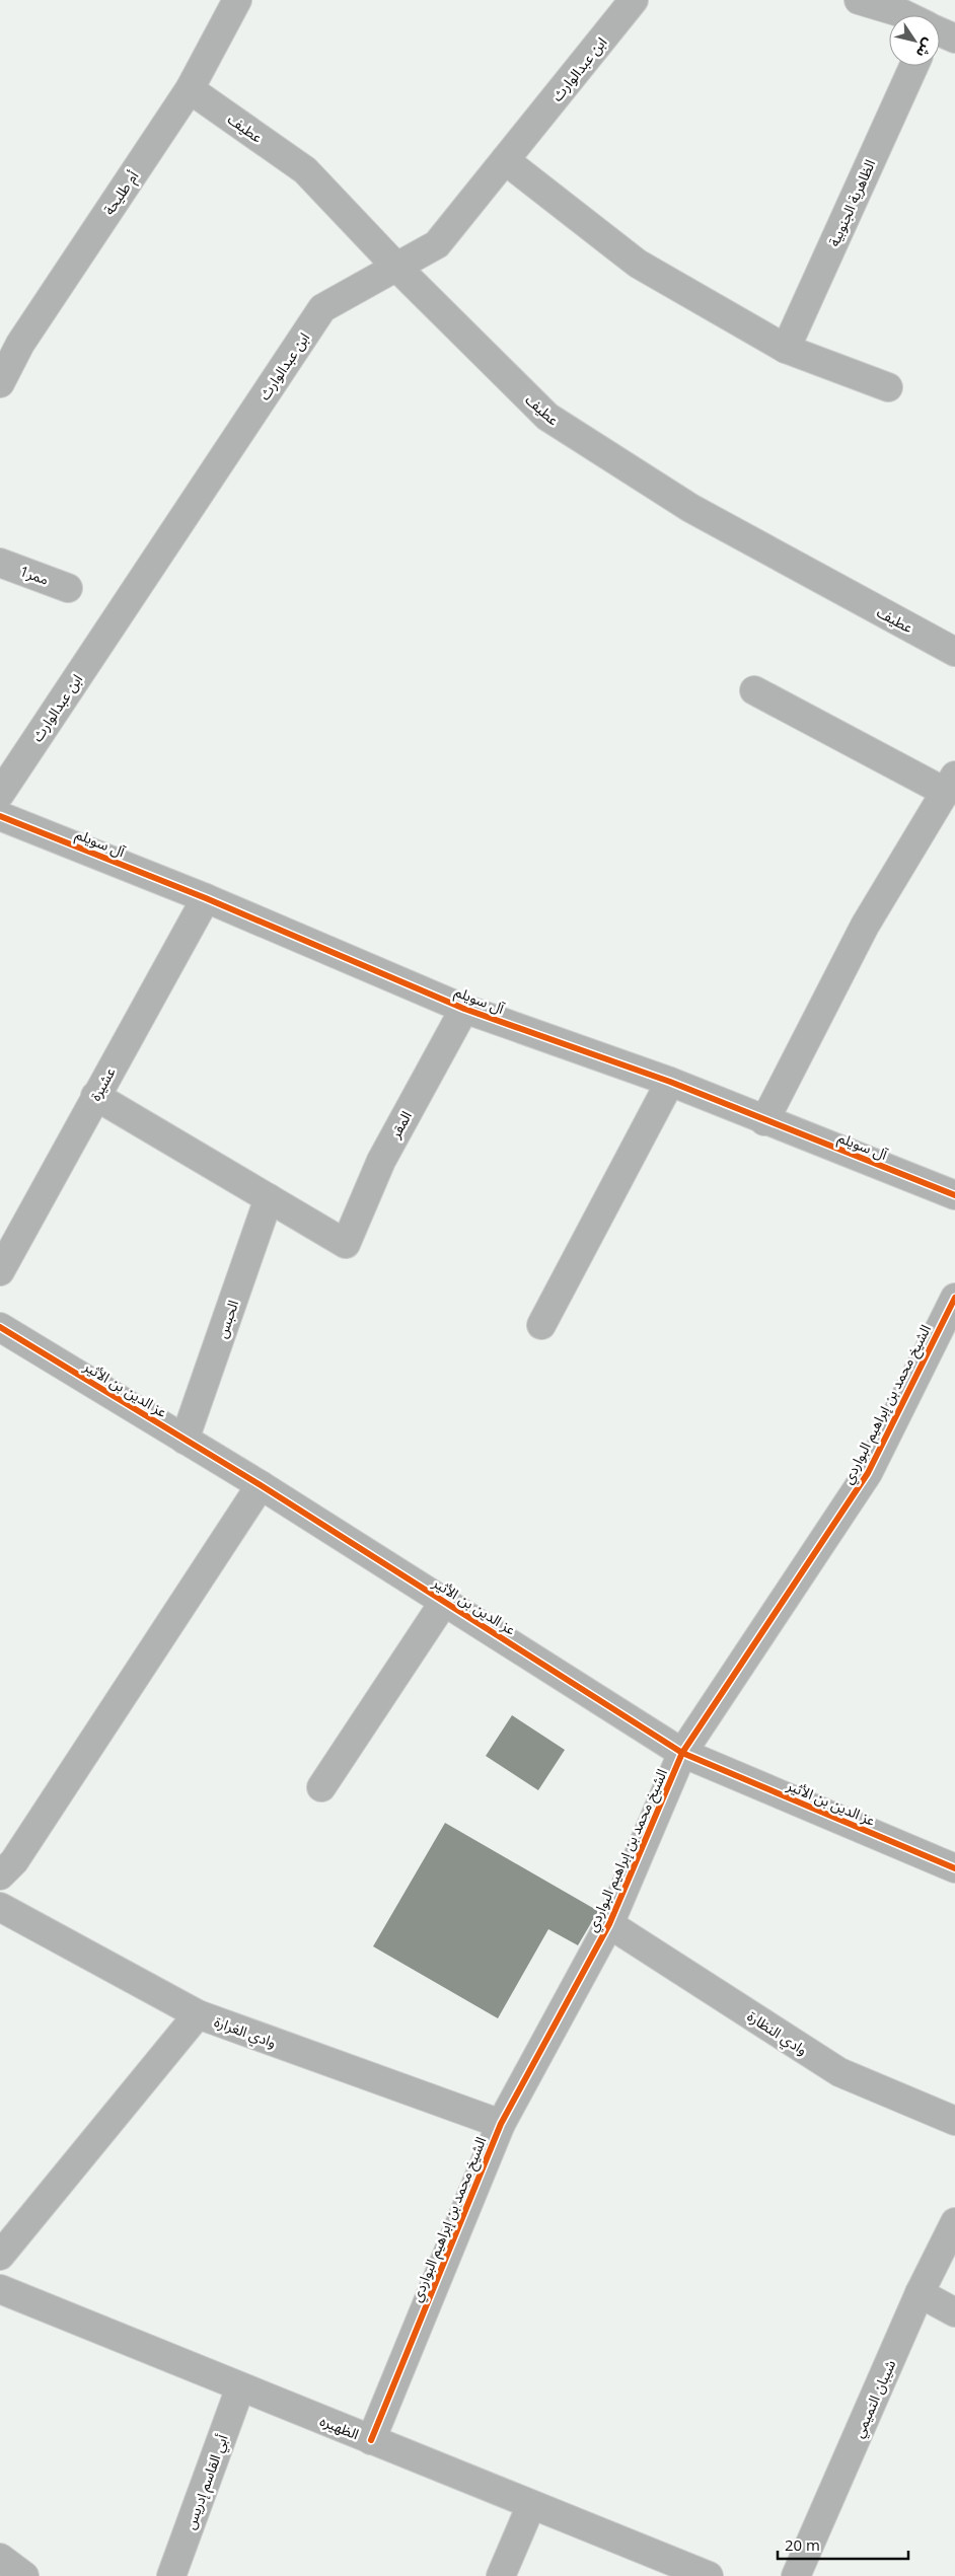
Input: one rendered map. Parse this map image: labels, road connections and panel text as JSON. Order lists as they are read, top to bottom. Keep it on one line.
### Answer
{"streets":{"street":["ابن عبدالوارث","عطيف","أم طليحة","الظاهرية الجنوبية","ممر1","آل سويلم","عشيرة","المقر","الحبس","عز الدين بن الأثير","الشيخ محمد بن إبراهيم البواردي","وادي الغرارة","وادي النظارة","شيبان التميمي","الظهيره","أبي القاسم إدريس"]},"crossings":[["ابن عبدالوارث","عطيف"],["عطيف","أم طليحة"],["آل سويلم","عشيرة"],["آل سويلم","المقر"],["المقر","الحبس"],["الحبس","عز الدين بن الأثير"],["عز الدين بن الأثير","الشيخ محمد بن إبراهيم البواردي"],["الشيخ محمد بن إبراهيم البواردي","وادي الغرارة"],["الشيخ محمد بن إبراهيم البواردي","وادي النظارة"],["الشيخ محمد بن إبراهيم البواردي","الظهيره"],["الظهيره","أبي القاسم إدريس"]],"scale_bar":"20 m","north":"bottom right"}
